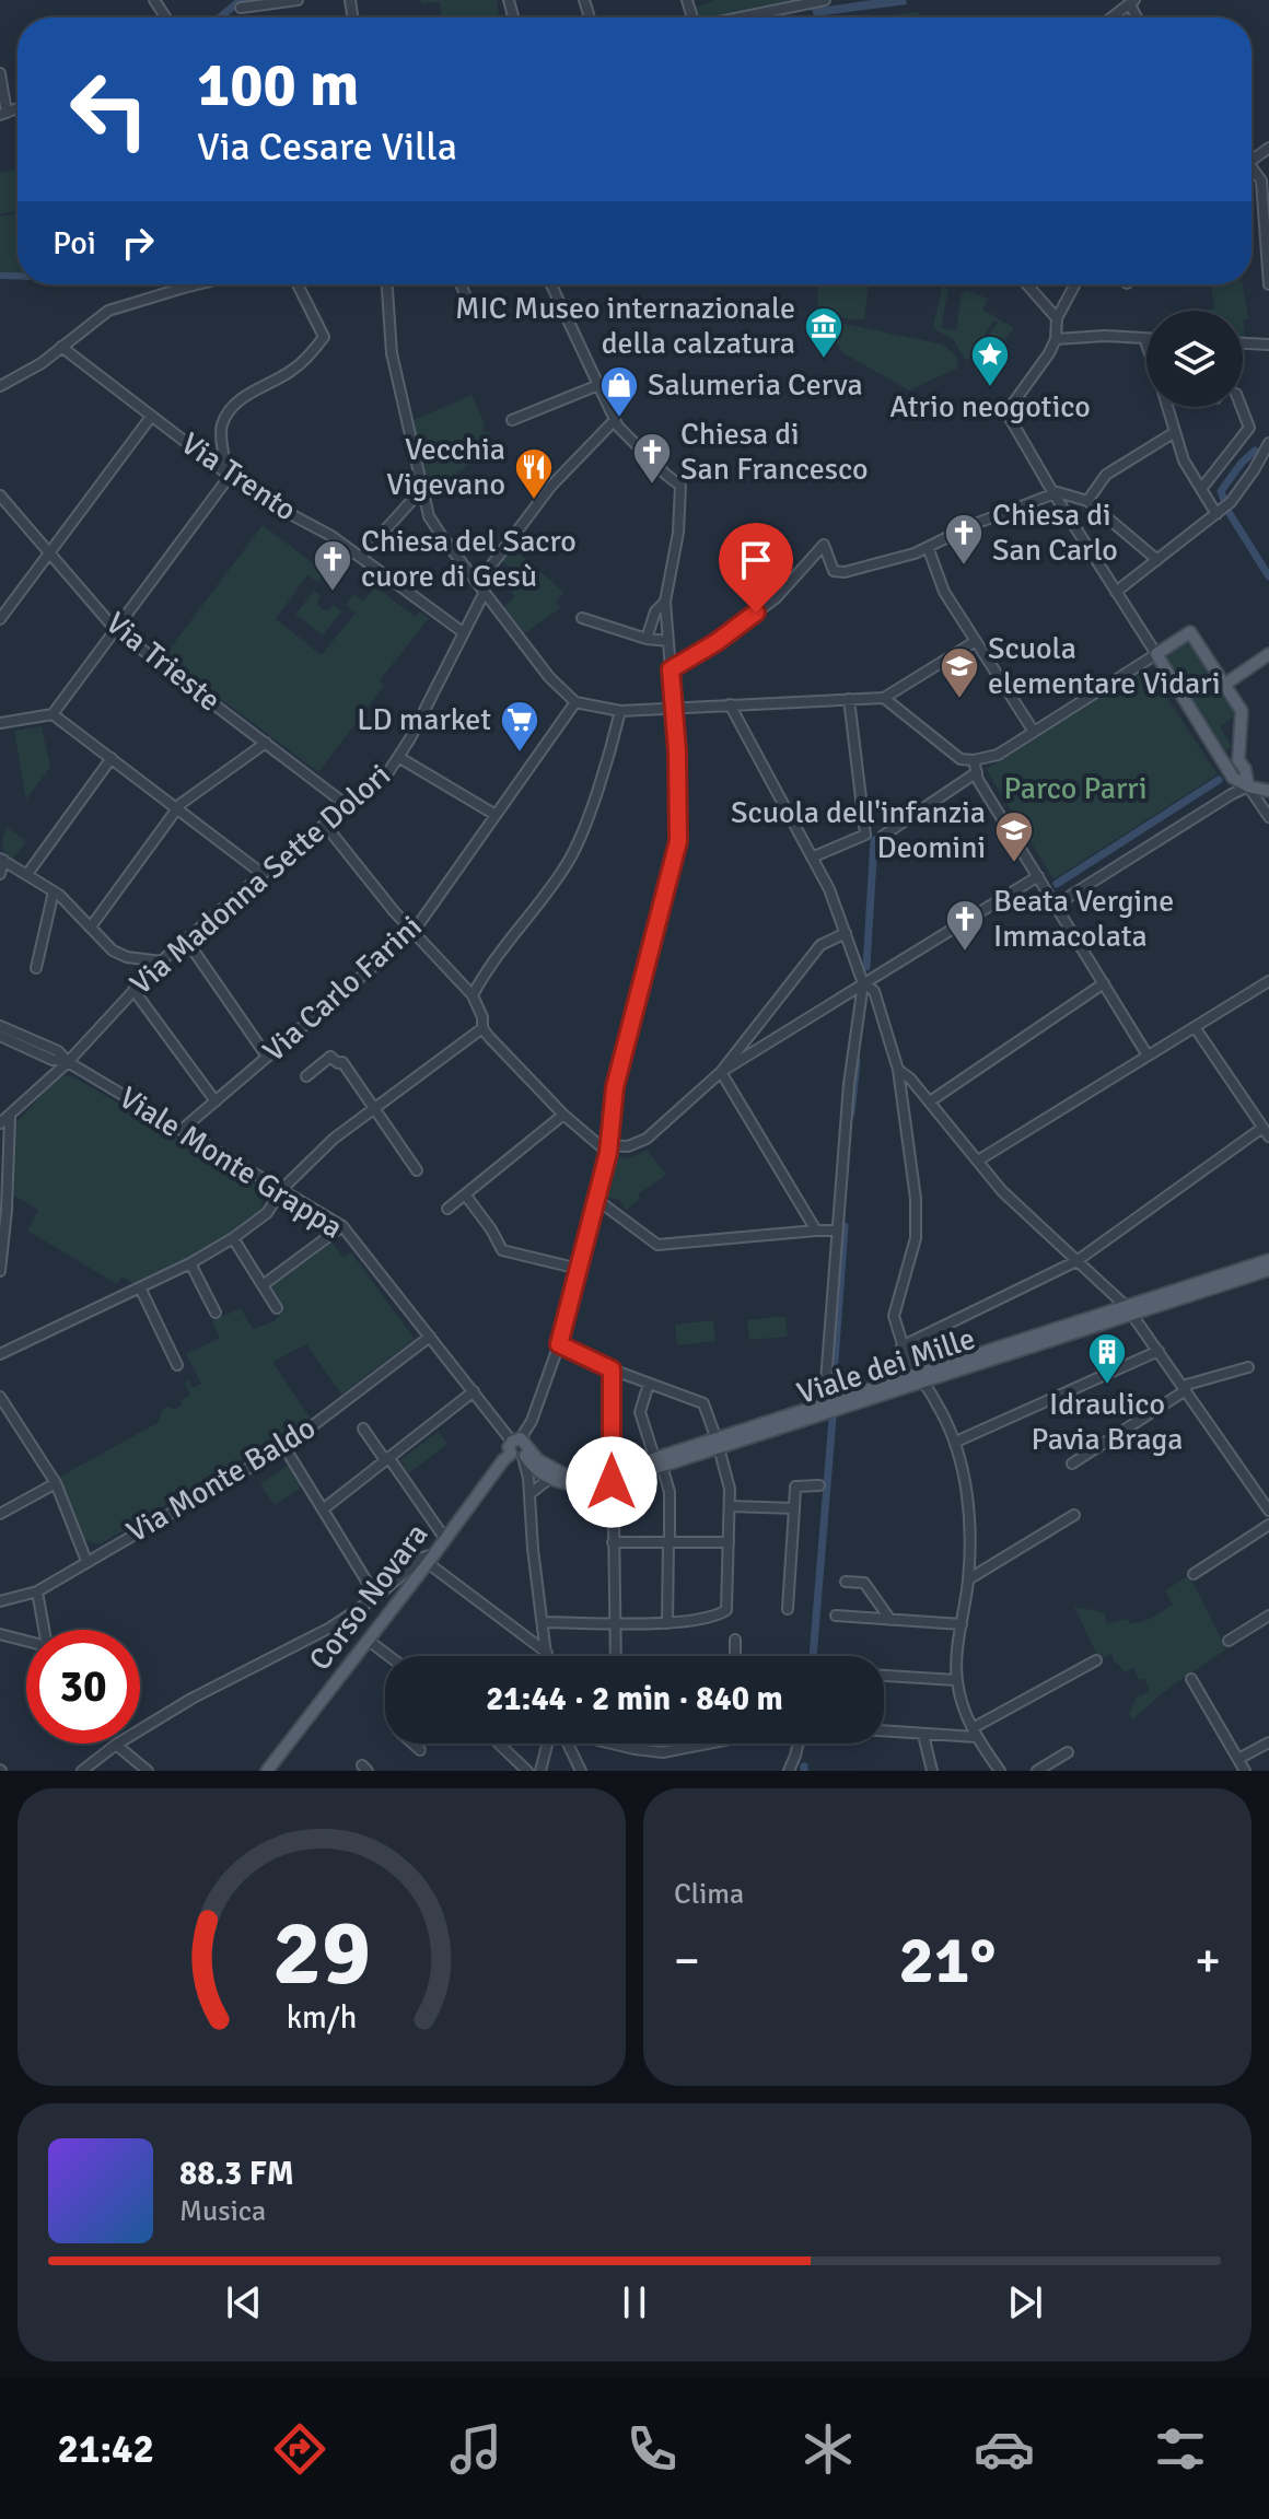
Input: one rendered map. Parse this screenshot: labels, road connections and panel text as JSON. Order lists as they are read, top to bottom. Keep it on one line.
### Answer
{"streets":{"main road":["Viale dei Mille","Corso Novara"],"street":["Via Trento","Via Trieste","Via Madonna Sette Dolori","Via Carlo Farini","Viale Monte Grappa","Via Monte Baldo"]},"crossings":[["Via Trento","Via Madonna Sette Dolori"],["Via Trieste","Via Madonna Sette Dolori"],["Via Madonna Sette Dolori","Viale Monte Grappa"],["Via Carlo Farini","Viale Monte Grappa"],["Viale Monte Grappa","Viale dei Mille"],["Viale Monte Grappa","Via Monte Baldo"],["Viale Monte Grappa","Corso Novara"],["Viale dei Mille","Corso Novara"]],"parks":["Parco Parri"],"places":{"museum":["MIC Museo internazionale della calzatura"],"place":["Atrio neogotico"],"shop":["Salumeria Cerva"],"church":["Chiesa di San Francesco","Chiesa di San Carlo","Chiesa del Sacro cuore di Gesù","Beata Vergine Immacolata"],"restaurant":["Vecchia Vigevano"],"school or university":["Scuola elementare Vidari","Scuola dell'infanzia Deomini"],"supermarket":["LD market"],"building":["Idraulico Pavia Braga"]},"page":{"turn":["100 m","Via Cesare Villa"],"then":"Poi","limit":"30","trip":"21:44 · 2 min · 840 m","tile":"Clima","heat":["−","21°","+"],"song":["88.3 FM","Musica"],"tabs":"21:42","gauge":["29","km/h"]}}
